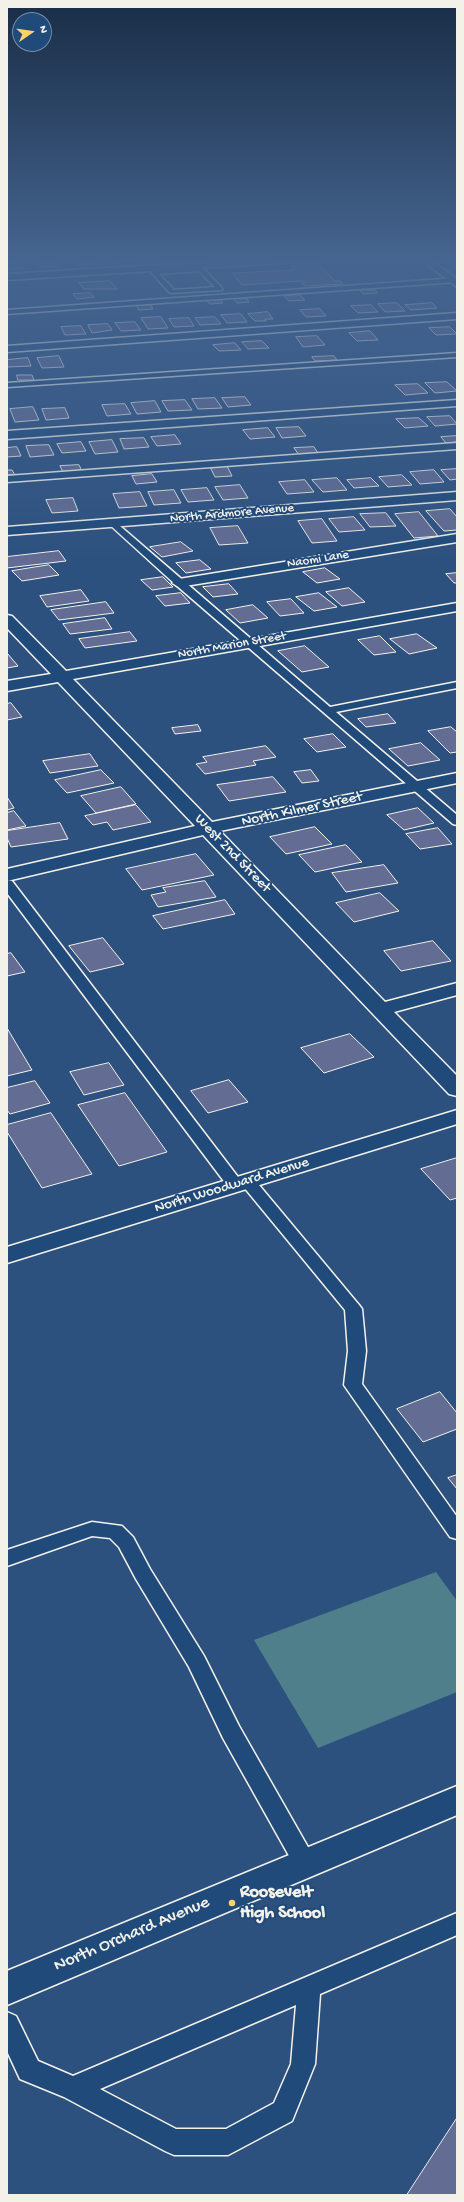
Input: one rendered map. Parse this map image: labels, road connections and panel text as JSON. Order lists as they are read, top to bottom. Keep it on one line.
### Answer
{"streets":{"street":["North Ardmore Avenue","Naomi Lane","North Marion Street","North Kilmer Street","West 2nd Street","North Woodward Avenue","North Orchard Avenue"]},"crossings":[["North Marion Street","West 2nd Street"],["North Kilmer Street","West 2nd Street"]],"places":["Roosevelt High School"],"north":"right"}
